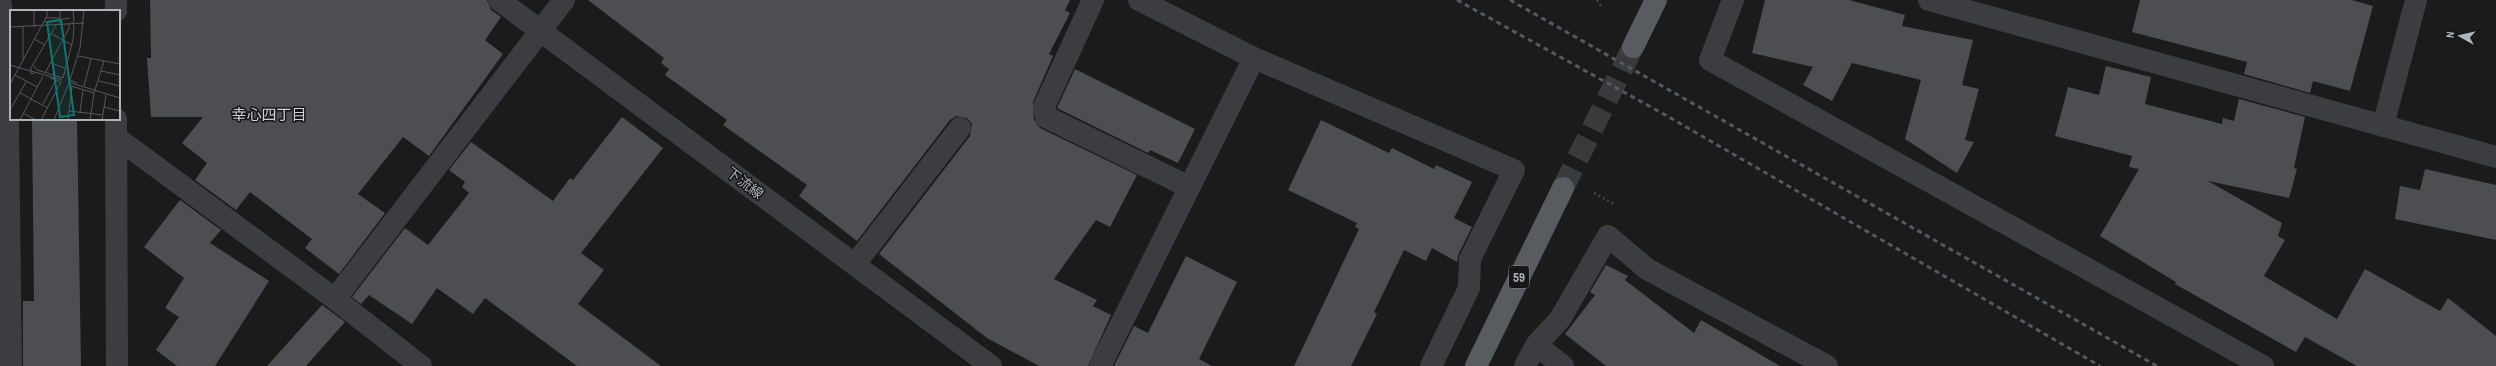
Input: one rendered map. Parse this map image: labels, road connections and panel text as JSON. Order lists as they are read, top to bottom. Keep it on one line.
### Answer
{"streets":{"main road":["59"],"street":["下流線"]},"districts":["幸心四丁目"],"north":"left"}
